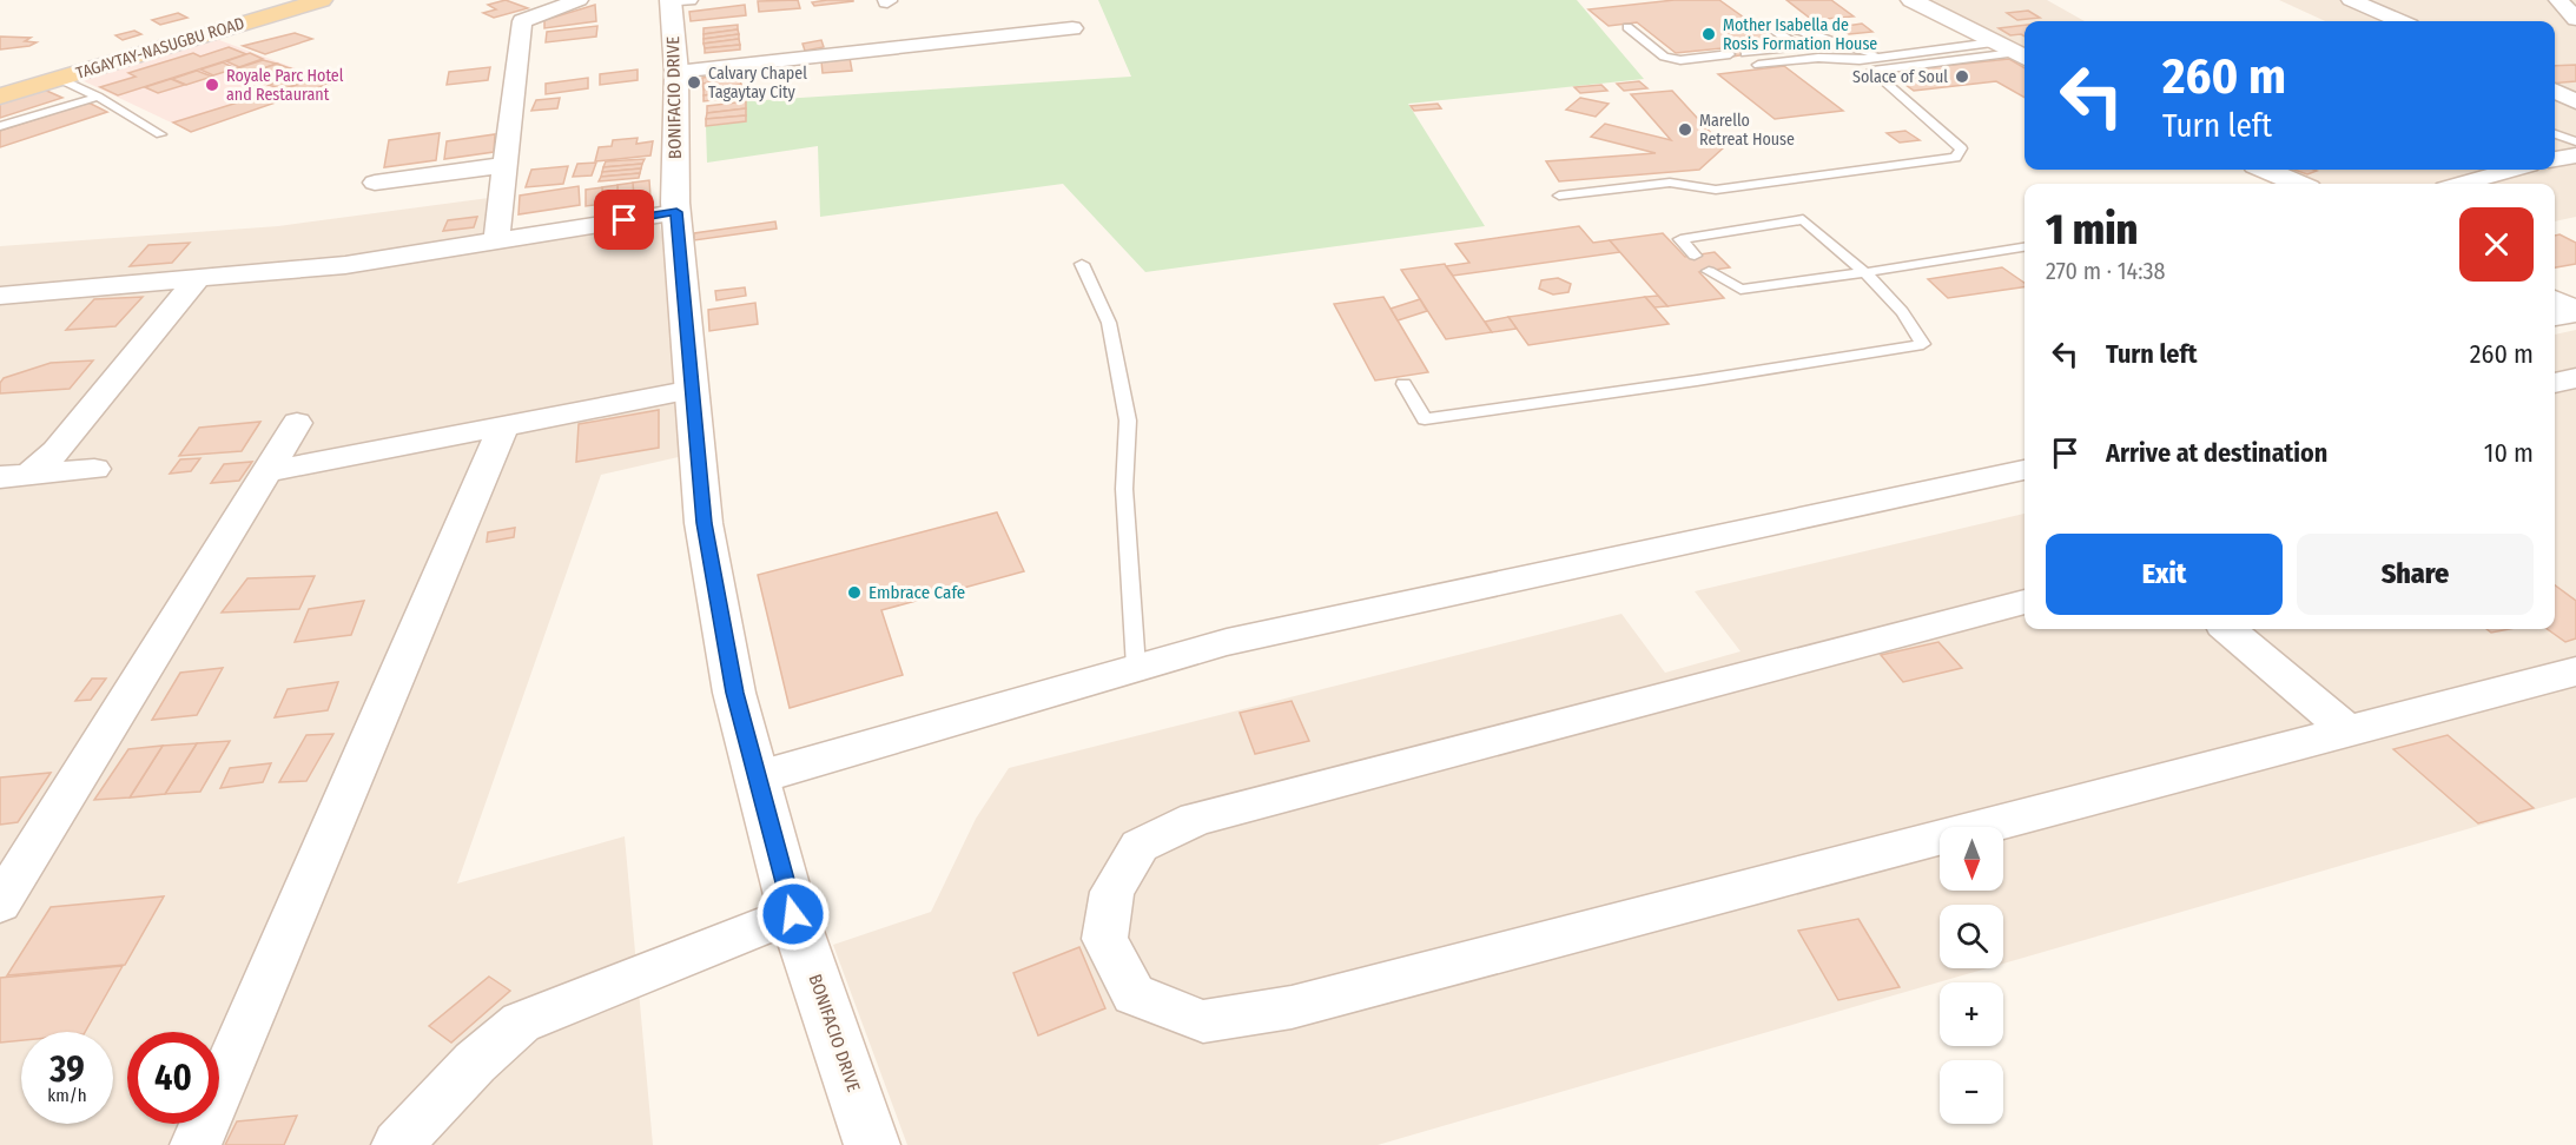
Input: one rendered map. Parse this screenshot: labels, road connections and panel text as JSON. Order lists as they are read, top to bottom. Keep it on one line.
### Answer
{"streets":{"main road":["TAGAYTAY-NASUGBU ROAD"],"street":["BONIFACIO DRIVE"]},"places":["Mother Isabella de Rosis Formation House","Solace of Soul","Calvary Chapel Tagaytay City","Royale Parc Hotel and Restaurant","Marello Retreat House","Embrace Cafe"],"north":"bottom","page":{"turn":["260 m","Turn left"],"heading":["1 min","270 m · 14:38"],"list":[{"name":"Turn left","value":"260 m"},{"name":"Arrive at destination","value":"10 m"}],"buttons":["Exit","Share"],"map_buttons":["+","−"],"speed":"39 km/h","limit":"40"}}
